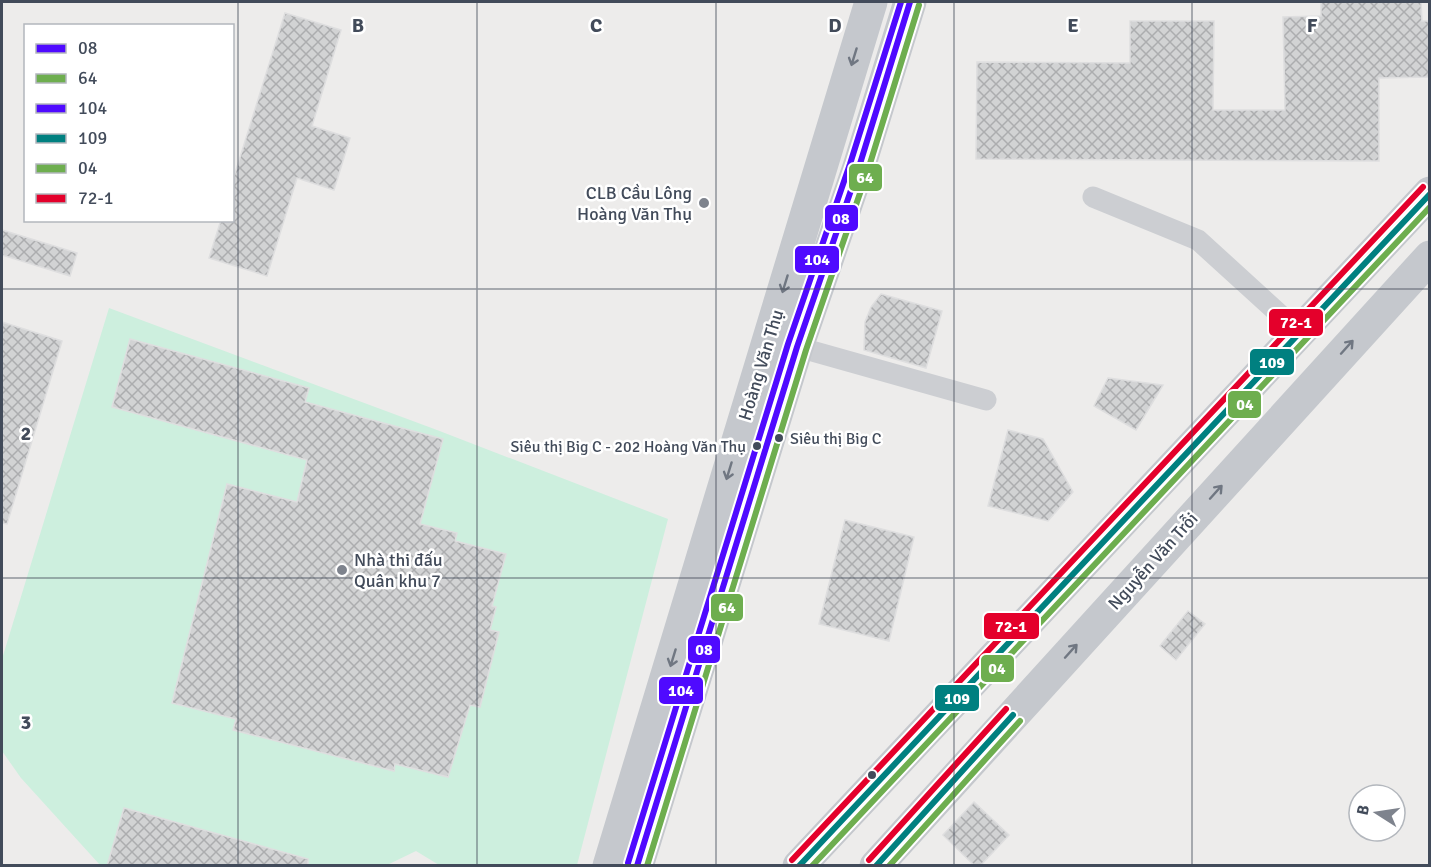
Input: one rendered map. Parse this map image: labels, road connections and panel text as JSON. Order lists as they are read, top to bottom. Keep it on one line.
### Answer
{"streets":{"main road":["Hoàng Văn Thụ","Nguyễn Văn Trỗi"]},"places":["CLB Cầu Lông Hoàng Văn Thụ","Siêu thị Big C","Siêu thị Big C - 202 Hoàng Văn Thụ","Nhà thi đấu Quân khu 7"],"lines":["transit line 08","transit line 104","transit line 64","transit line 72-1","transit line 109","transit line 04"],"legend":["08","64","104","109","04","72-1"],"north":"left","grid":{"columns":["B","C","D","E","F"],"rows":["2","3"]}}
